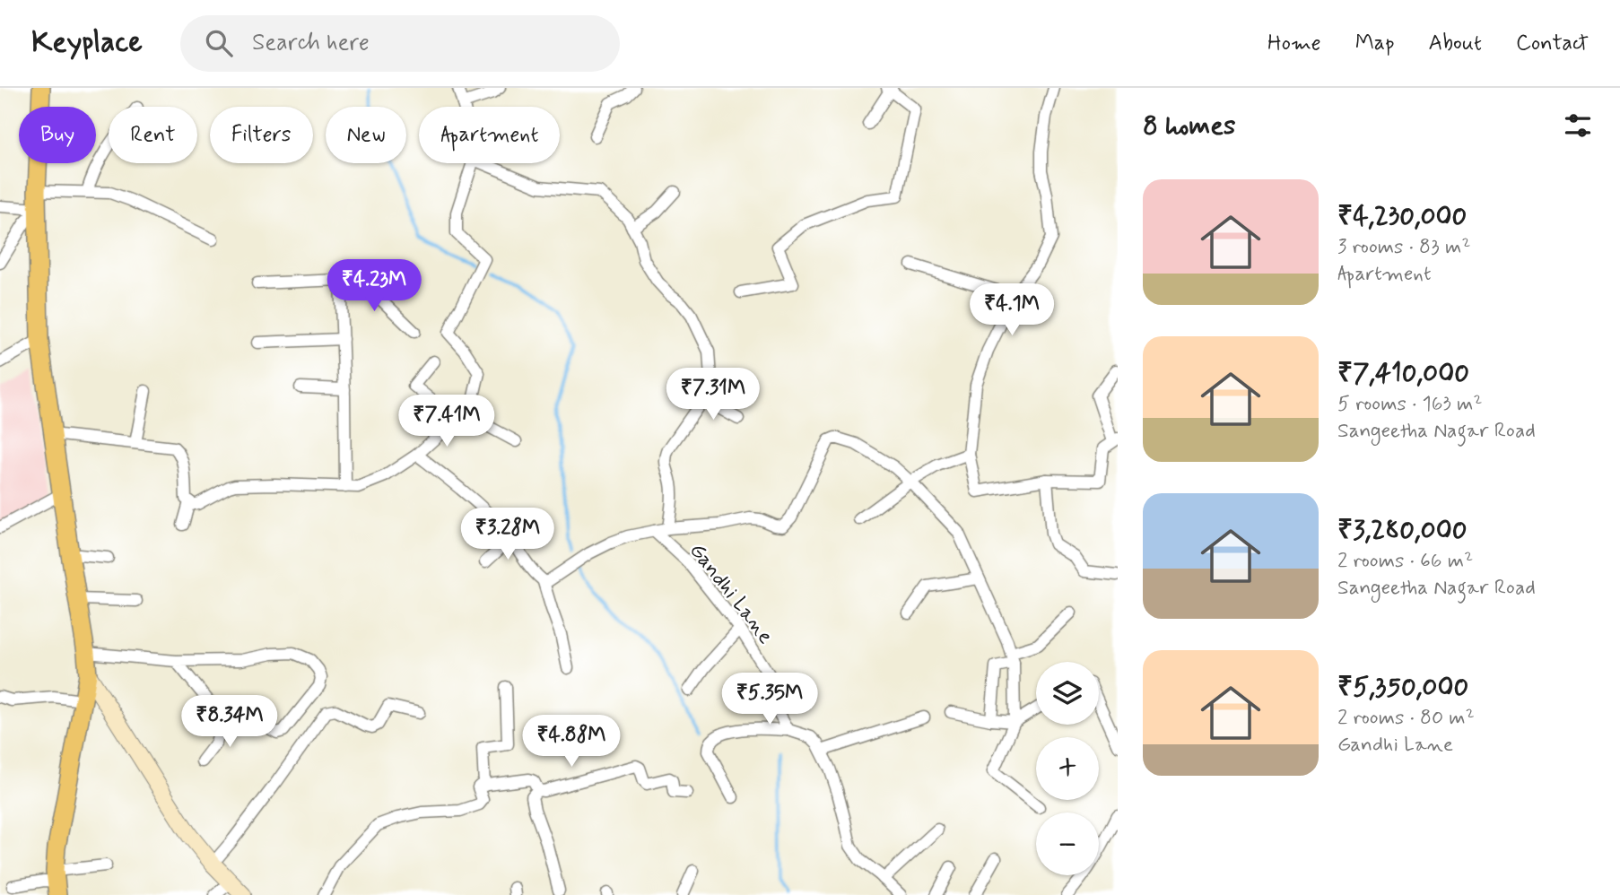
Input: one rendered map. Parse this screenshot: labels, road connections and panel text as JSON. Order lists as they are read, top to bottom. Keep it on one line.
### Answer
{"streets":{"street":["Gandhi Lane"]},"page":{"header":"Keyplace","search":"Search here","nav":["Home","Map","About","Contact"],"heading":"8 homes","chip":["Buy","Rent","Filters","New","Apartment"],"list":[{"name":"₹4,230,000","note":"3 rooms · 83 m² · Apartment"},{"name":"₹7,410,000","note":"5 rooms · 163 m² · Sangeetha Nagar Road"},{"name":"₹3,280,000","note":"2 rooms · 66 m² · Sangeetha Nagar Road"},{"name":"₹5,350,000","note":"2 rooms · 80 m² · Gandhi Lane"}],"price":["₹4.23M","₹4.1M","₹7.31M","₹7.41M","₹3.28M","₹5.35M","₹8.34M","₹4.88M"],"map_buttons":["+","−"]}}
